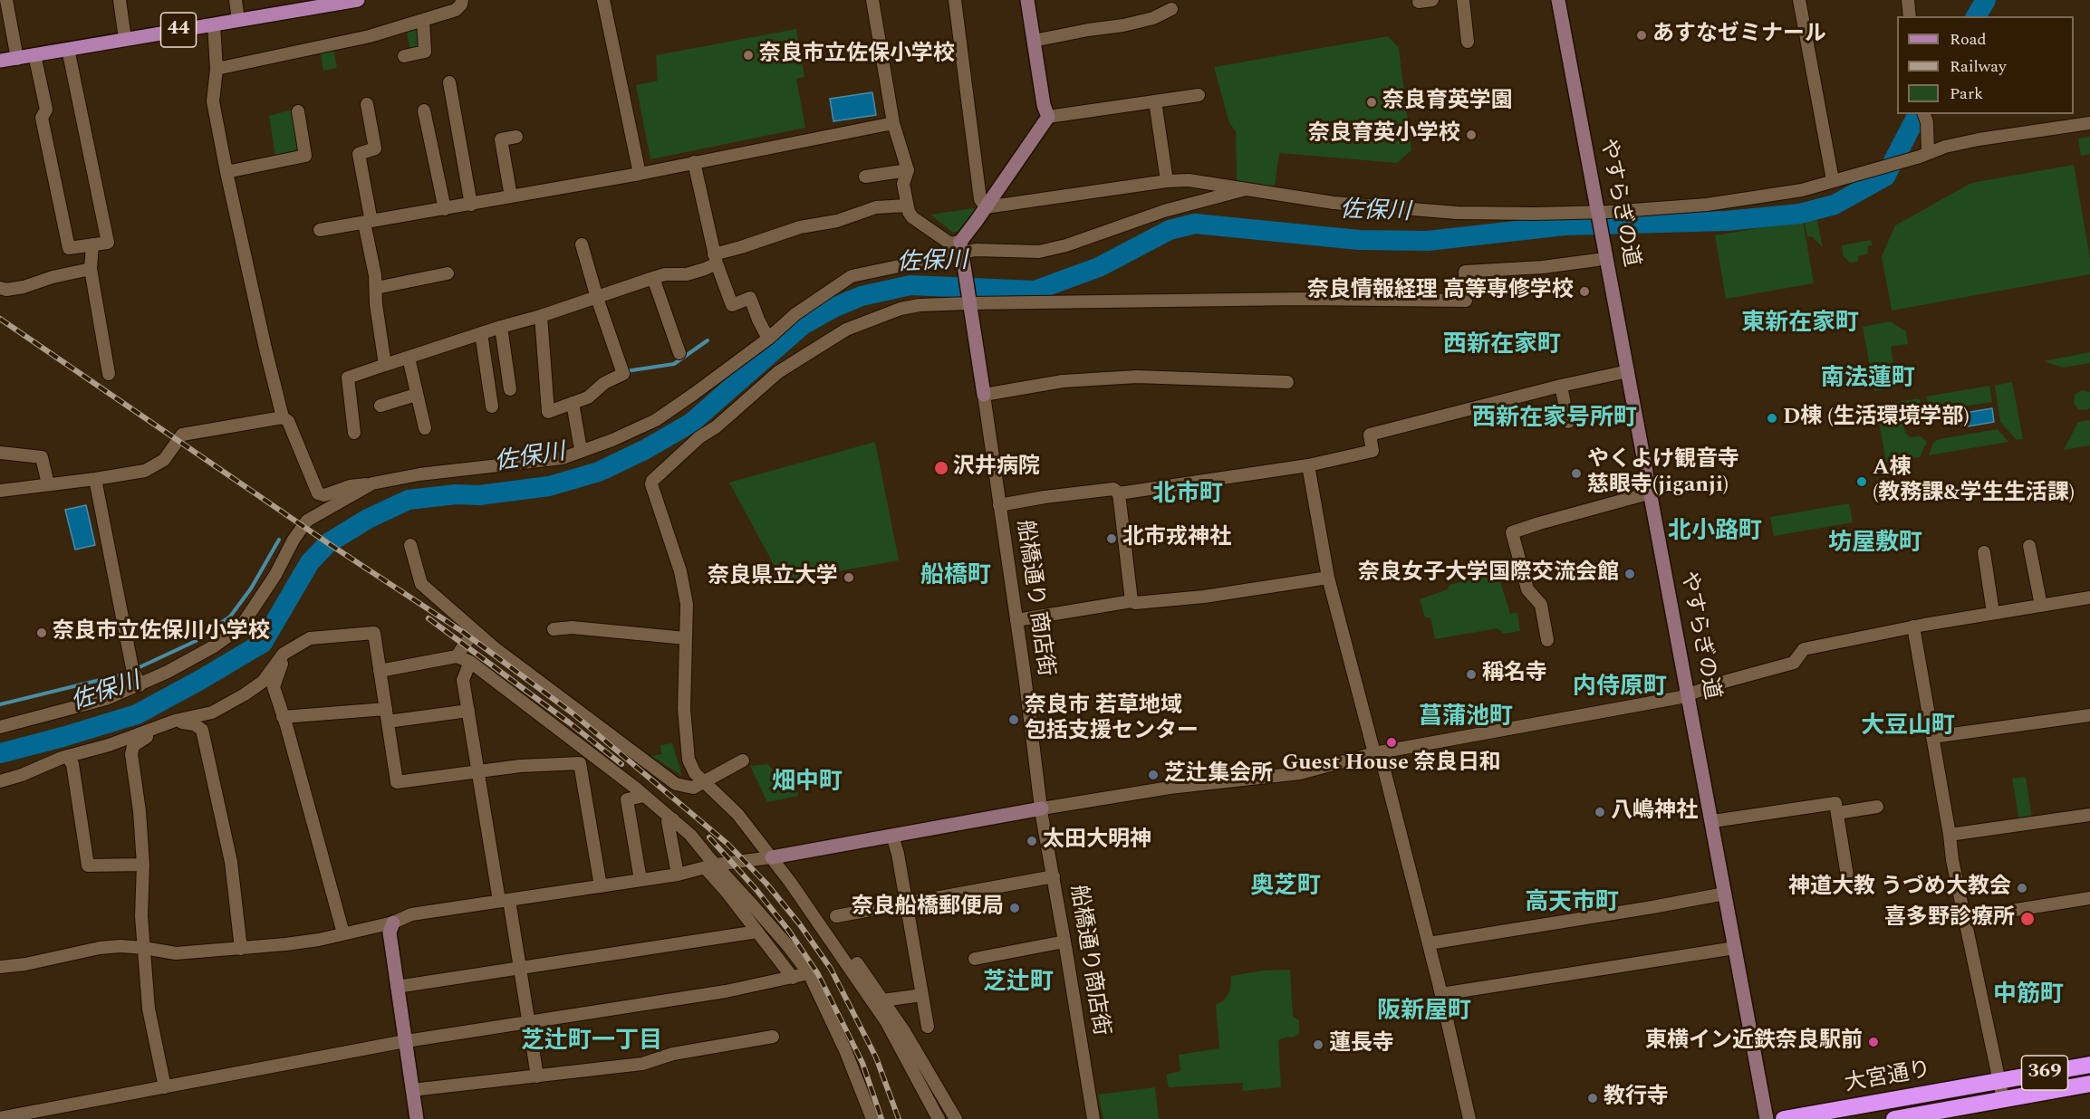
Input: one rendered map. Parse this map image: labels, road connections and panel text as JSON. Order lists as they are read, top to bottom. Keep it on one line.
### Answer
{"streets":{"highway":["369","大宮通り"],"main road":["44"],"street":["やすらぎの道","船橋通り 商店街","船橋通り商店街"]},"crossings":[["船橋通り 商店街","船橋通り商店街"],["369","大宮通り"]],"districts":["東新在家町","西新在家町","南法蓮町","西新在家号所町","北市町","北小路町","坊屋敷町","船橋町","内侍原町","菖蒲池町","大豆山町","畑中町","奥芝町","高天市町","芝辻町","中筋町","阪新屋町","芝辻町一丁目"],"water":["佐保川"],"places":["あすなゼミナール","奈良市立佐保小学校","奈良育英学園","奈良育英小学校","奈良情報経理 高等専修学校","D棟 (生活環境学部)","沢井病院","やくよけ観音寺 慈眼寺(jiganji)","A棟 (教務課&学生生活課)","北市戎神社","奈良女子大学国際交流会館","奈良県立大学","奈良市立佐保川小学校","稱名寺","奈良市 若草地域 包括支援センター","Guest House 奈良日和","芝辻集会所","八嶋神社","太田大明神","神道大教 うづめ大教会","奈良船橋郵便局","喜多野診療所","東横イン近鉄奈良駅前","蓮長寺","教行寺"],"legend":["Road","Railway","Park"]}
